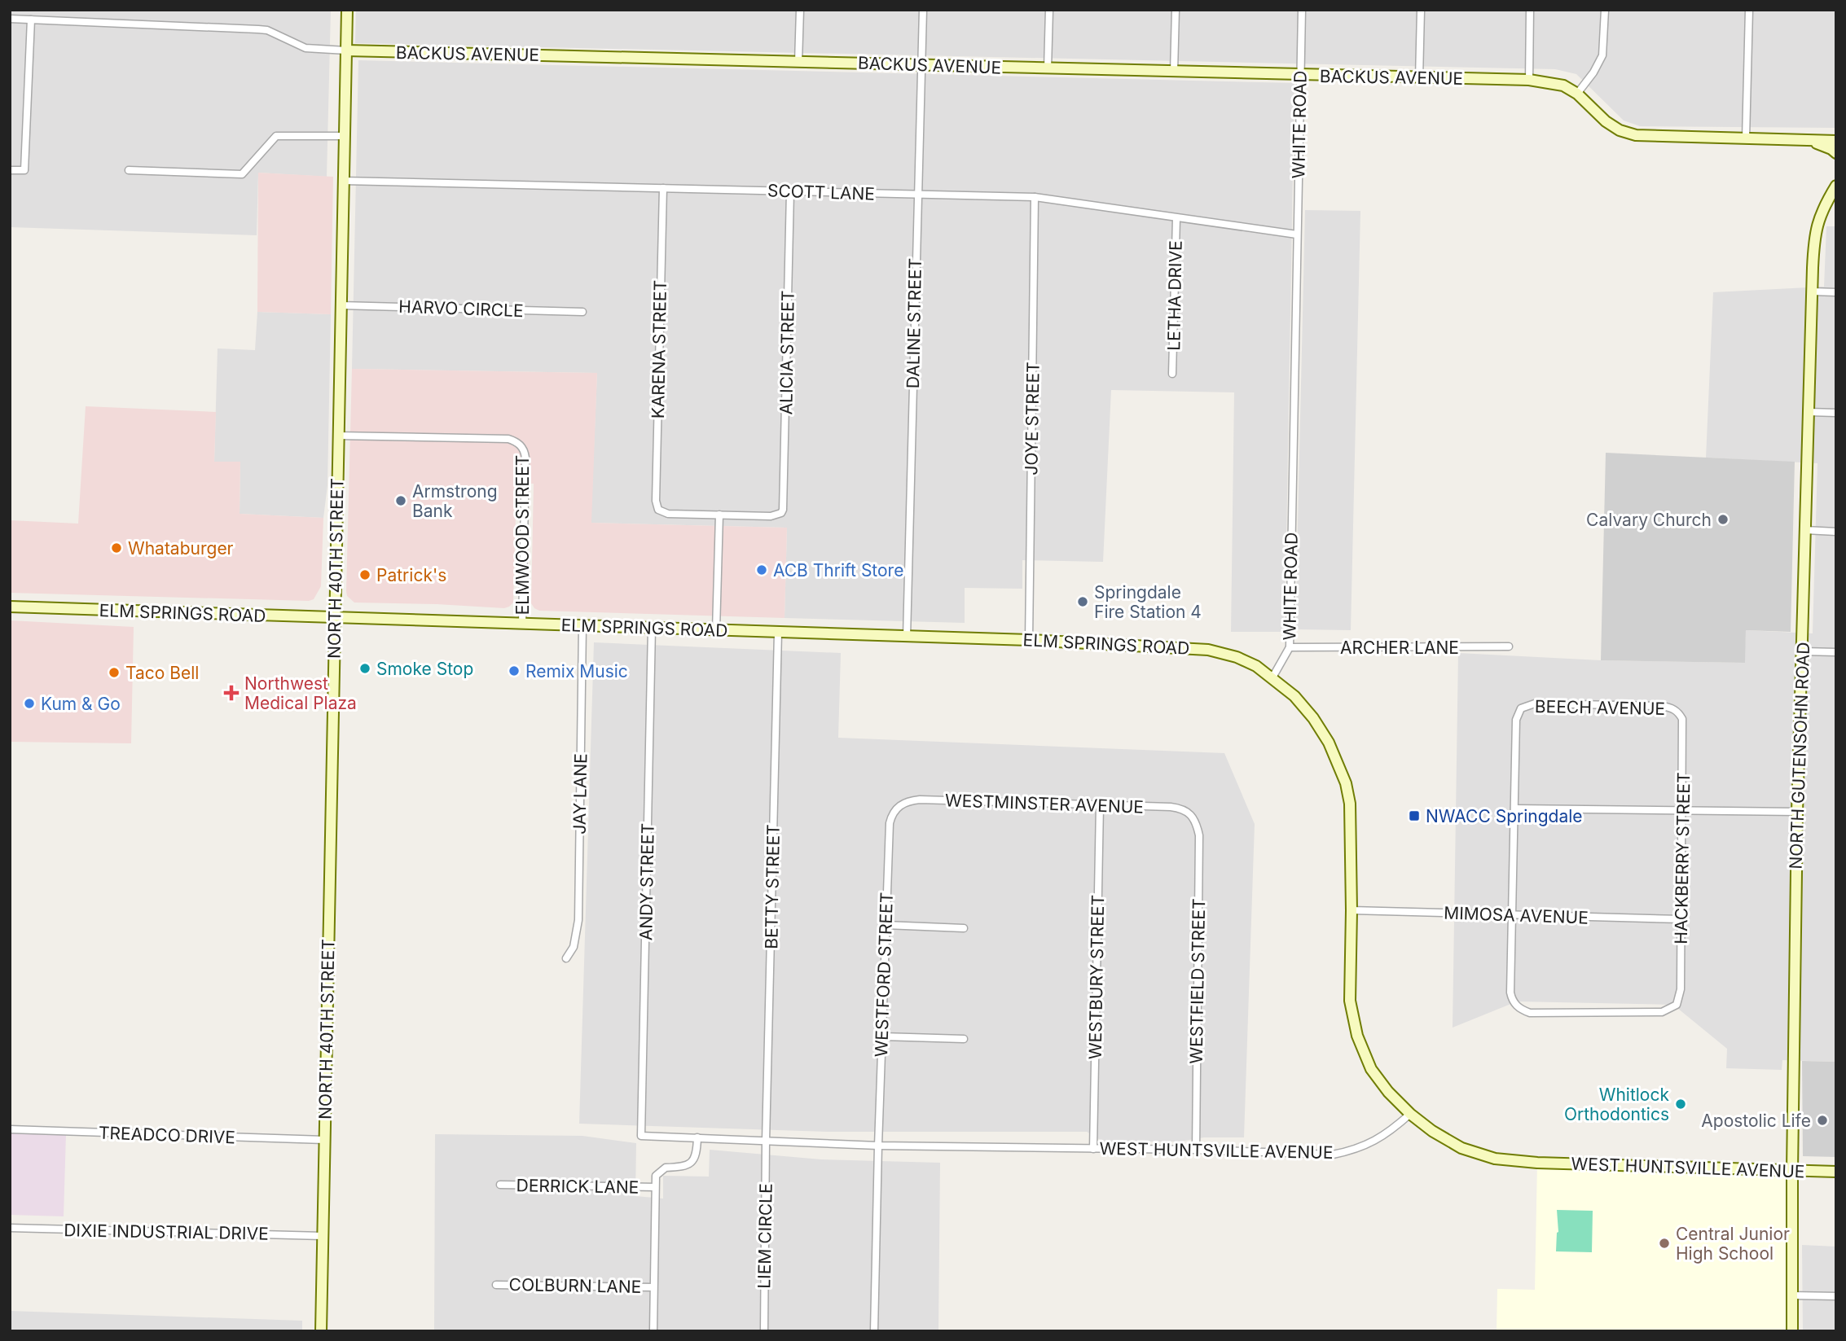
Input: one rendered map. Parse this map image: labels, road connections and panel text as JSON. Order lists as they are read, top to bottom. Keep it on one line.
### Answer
{"streets":{"street":["BACKUS AVENUE","WHITE ROAD","SCOTT LANE","LETHA DRIVE","HARVO CIRCLE","DALINE STREET","KARENA STREET","ALICIA STREET","JOYE STREET","ELMWOOD STREET","NORTH 40TH STREET","ELM SPRINGS ROAD","ARCHER LANE","BEECH AVENUE","NORTH GUTENSOHN ROAD","JAY LANE","WESTMINSTER AVENUE","HACKBERRY STREET","ANDY STREET","BETTY STREET","MIMOSA AVENUE","WESTFORD STREET","WESTBURY STREET","WESTFIELD STREET","TREADCO DRIVE","WEST HUNTSVILLE AVENUE","DERRICK LANE","DIXIE INDUSTRIAL DRIVE","LIEM CIRCLE","COLBURN LANE"]},"crossings":[["BACKUS AVENUE","WHITE ROAD"],["BACKUS AVENUE","DALINE STREET"],["BACKUS AVENUE","NORTH 40TH STREET"],["WHITE ROAD","SCOTT LANE"],["WHITE ROAD","ELM SPRINGS ROAD"],["WHITE ROAD","ARCHER LANE"],["SCOTT LANE","LETHA DRIVE"],["SCOTT LANE","DALINE STREET"],["SCOTT LANE","KARENA STREET"],["SCOTT LANE","ALICIA STREET"],["SCOTT LANE","JOYE STREET"],["SCOTT LANE","NORTH 40TH STREET"],["HARVO CIRCLE","NORTH 40TH STREET"],["DALINE STREET","ELM SPRINGS ROAD"],["KARENA STREET","ALICIA STREET"],["JOYE STREET","ELM SPRINGS ROAD"],["ELMWOOD STREET","NORTH 40TH STREET"],["ELMWOOD STREET","ELM SPRINGS ROAD"],["NORTH 40TH STREET","ELM SPRINGS ROAD"],["NORTH 40TH STREET","TREADCO DRIVE"],["NORTH 40TH STREET","DIXIE INDUSTRIAL DRIVE"],["ELM SPRINGS ROAD","JAY LANE"],["ELM SPRINGS ROAD","ANDY STREET"],["ELM SPRINGS ROAD","BETTY STREET"],["BEECH AVENUE","HACKBERRY STREET"],["NORTH GUTENSOHN ROAD","WEST HUNTSVILLE AVENUE"],["WESTMINSTER AVENUE","WESTFORD STREET"],["WESTMINSTER AVENUE","WESTBURY STREET"],["WESTMINSTER AVENUE","WESTFIELD STREET"],["HACKBERRY STREET","MIMOSA AVENUE"],["ANDY STREET","WEST HUNTSVILLE AVENUE"],["BETTY STREET","WEST HUNTSVILLE AVENUE"],["BETTY STREET","LIEM CIRCLE"],["WESTFORD STREET","WEST HUNTSVILLE AVENUE"],["WESTBURY STREET","WEST HUNTSVILLE AVENUE"],["WESTFIELD STREET","WEST HUNTSVILLE AVENUE"],["WEST HUNTSVILLE AVENUE","LIEM CIRCLE"]],"places":{"other":["Armstrong Bank","Calvary Church","Whataburger","ACB Thrift Store","Patrick's","Springdale Fire Station 4","Smoke Stop","Remix Music","Taco Bell","Kum & Go","Whitlock Orthodontics","Apostolic Life","Central Junior High School"],"health":["Northwest Medical Plaza"],"transit":["NWACC Springdale"]}}
